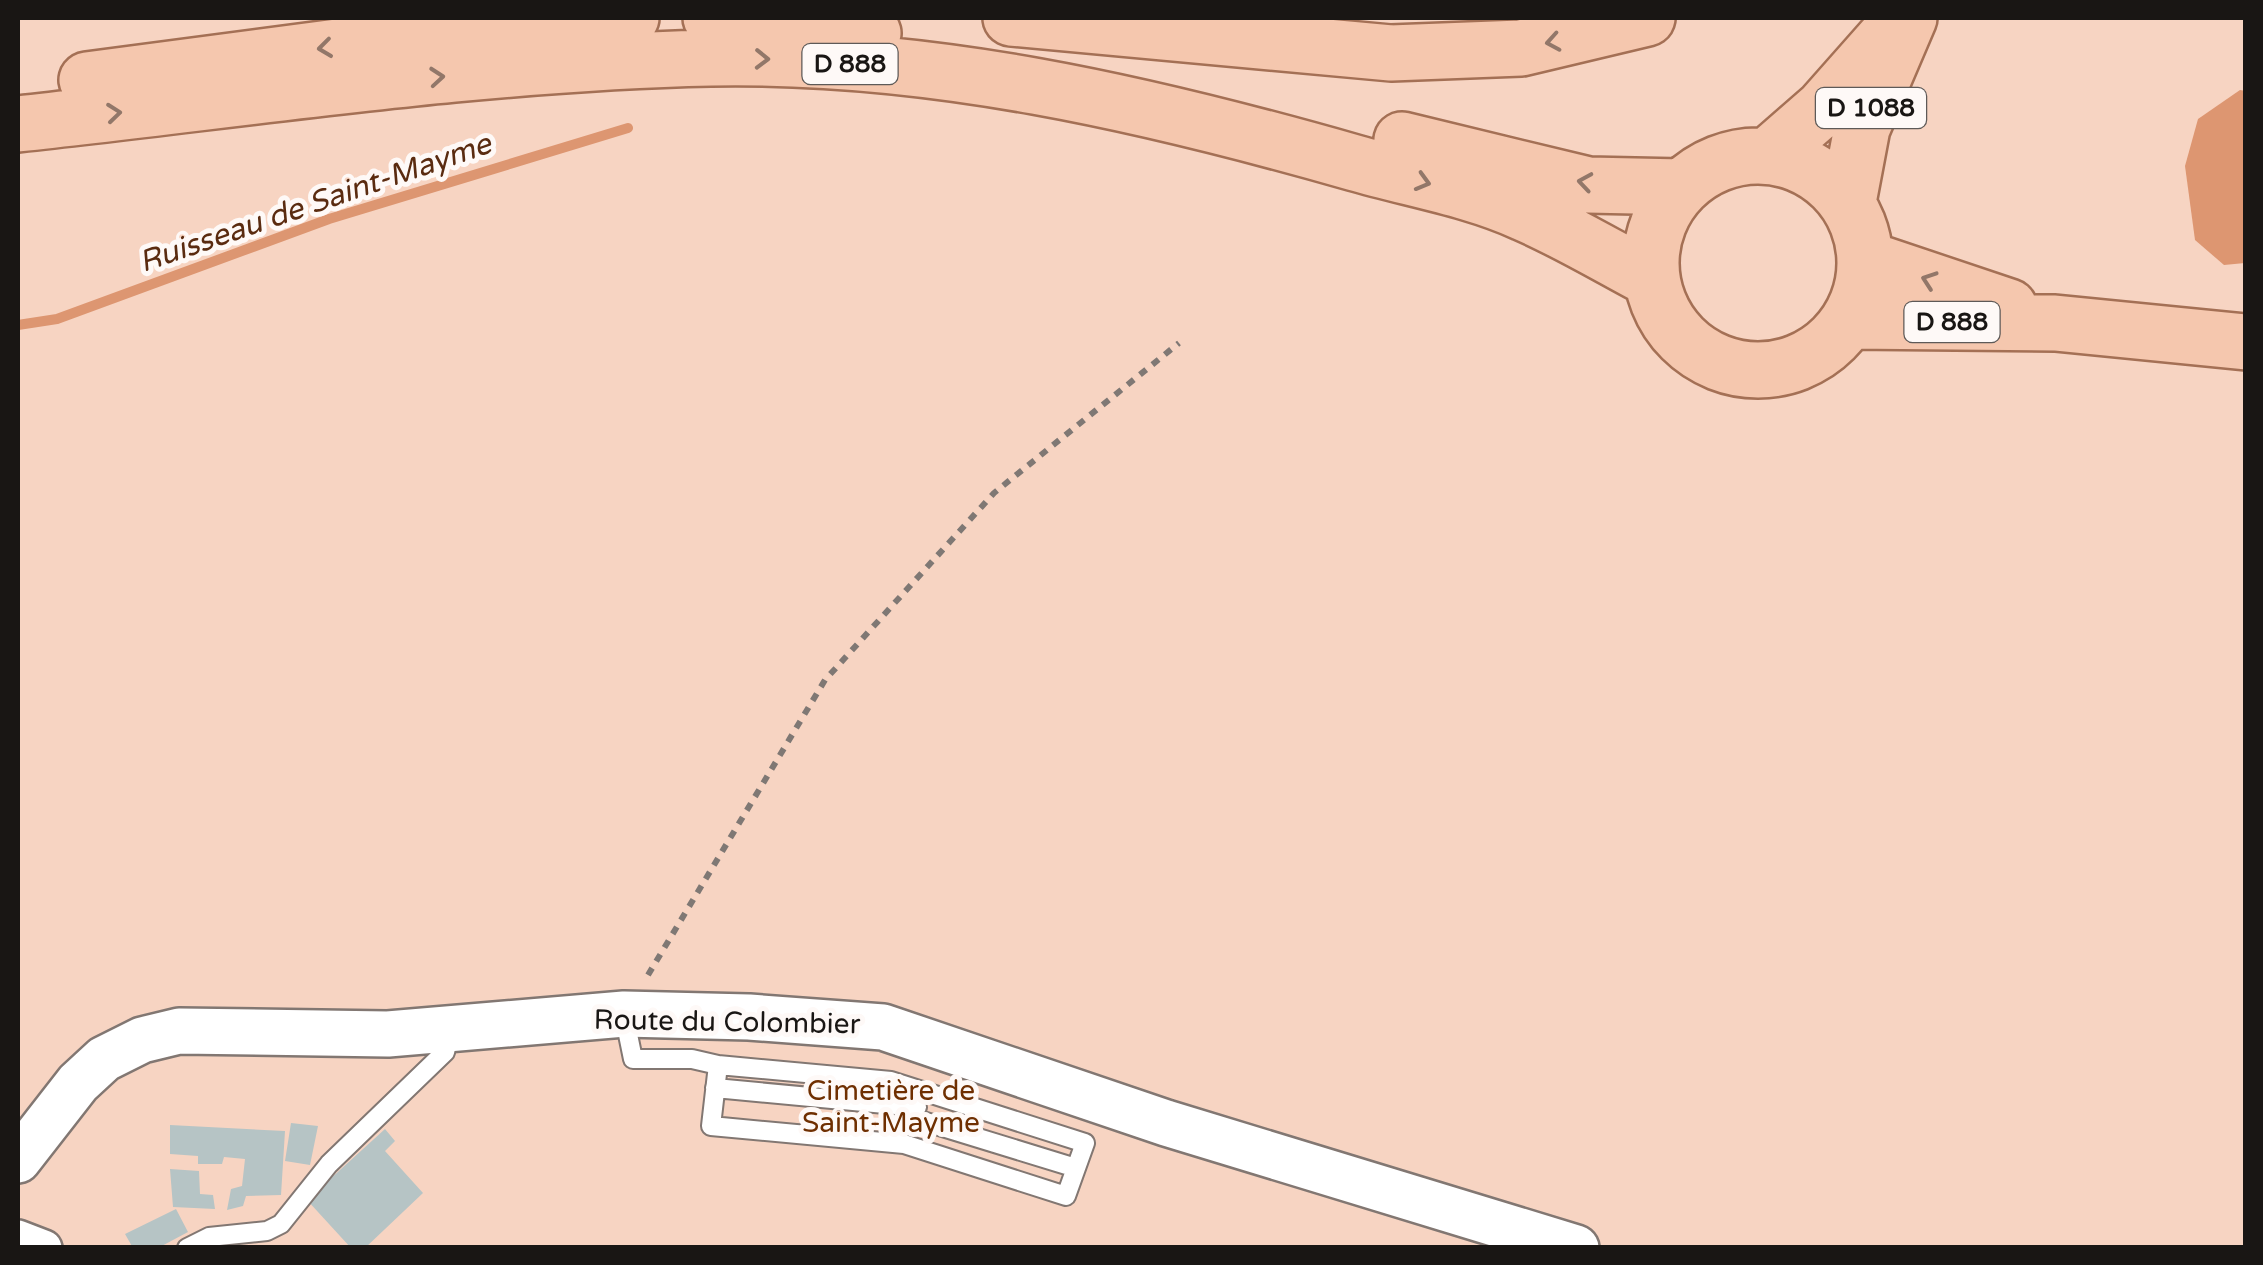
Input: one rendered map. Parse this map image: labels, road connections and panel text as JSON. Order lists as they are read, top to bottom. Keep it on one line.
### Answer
{"streets":{"main road":["D 888","D 1088"],"street":["Route du Colombier"]},"crossings":[["D 888","D 1088"]],"water":["Ruisseau de Saint-Mayme"],"parks":["Cimetière de Saint-Mayme"]}
